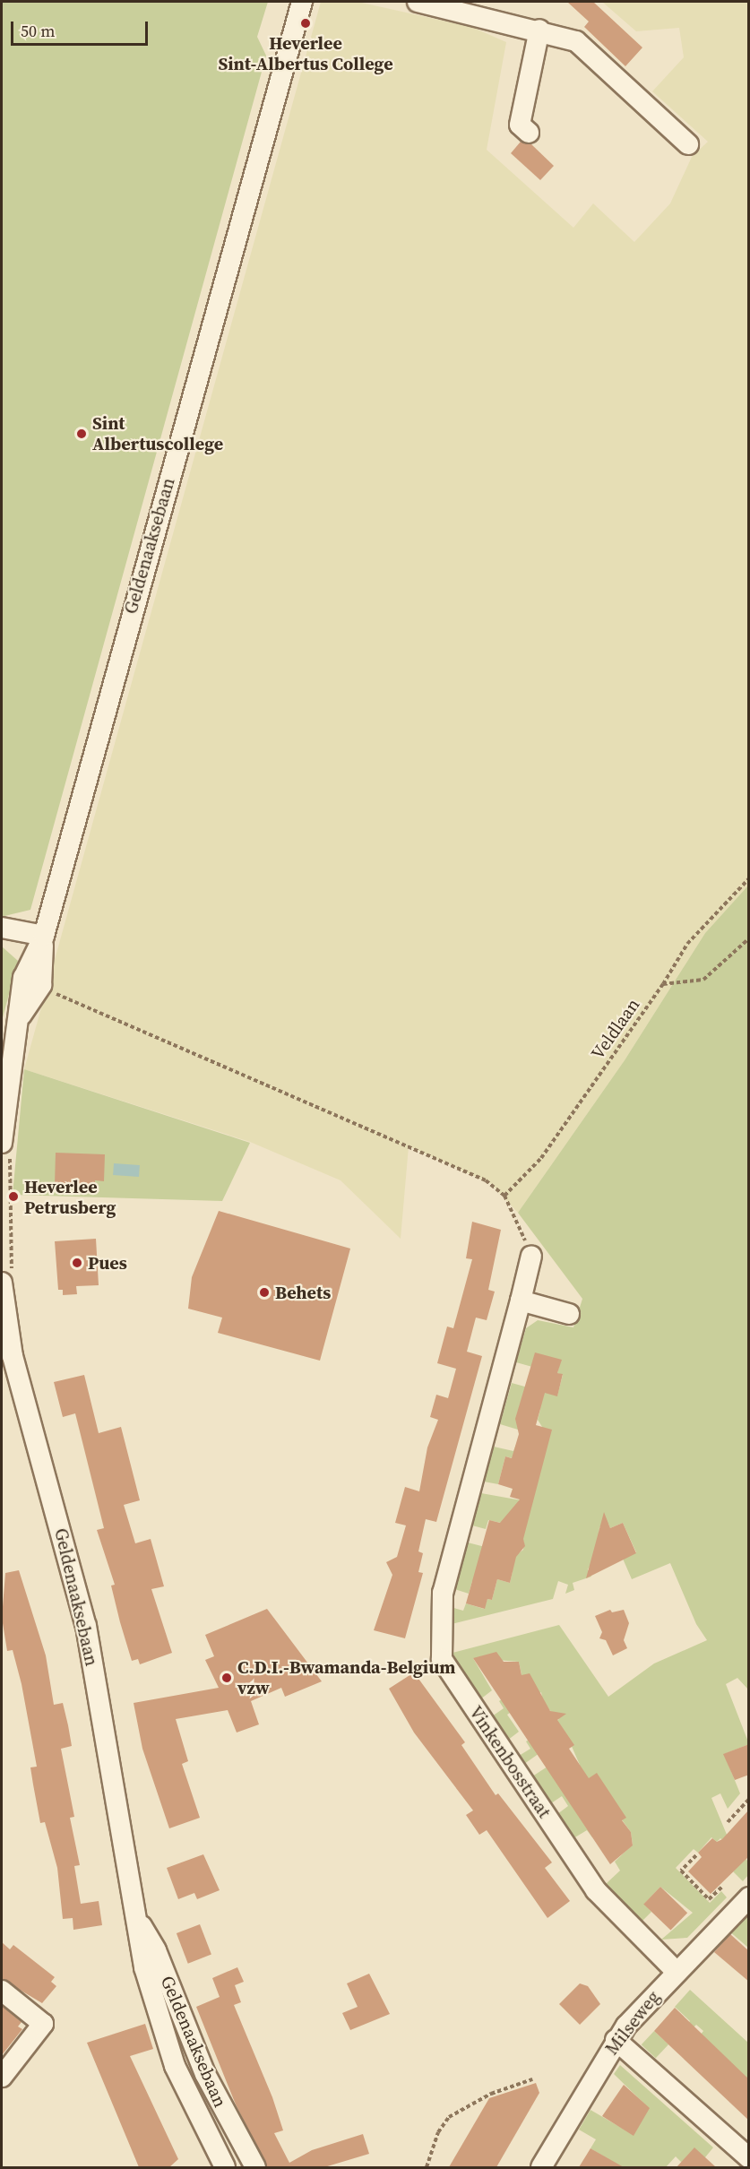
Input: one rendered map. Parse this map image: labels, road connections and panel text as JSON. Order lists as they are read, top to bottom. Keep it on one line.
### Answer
{"streets":{"street":["Geldenaaksebaan","Vinkenbosstraat","Milseweg"],"path":["Veldlaan"]},"crossings":[["Vinkenbosstraat","Milseweg"]],"places":["Heverlee Sint-Albertus College","Sint Albertuscollege","Heverlee Petrusberg","Pues","Behets","C.D.I.-Bwamanda-Belgium vzw"],"scale_bar":"50 m"}
